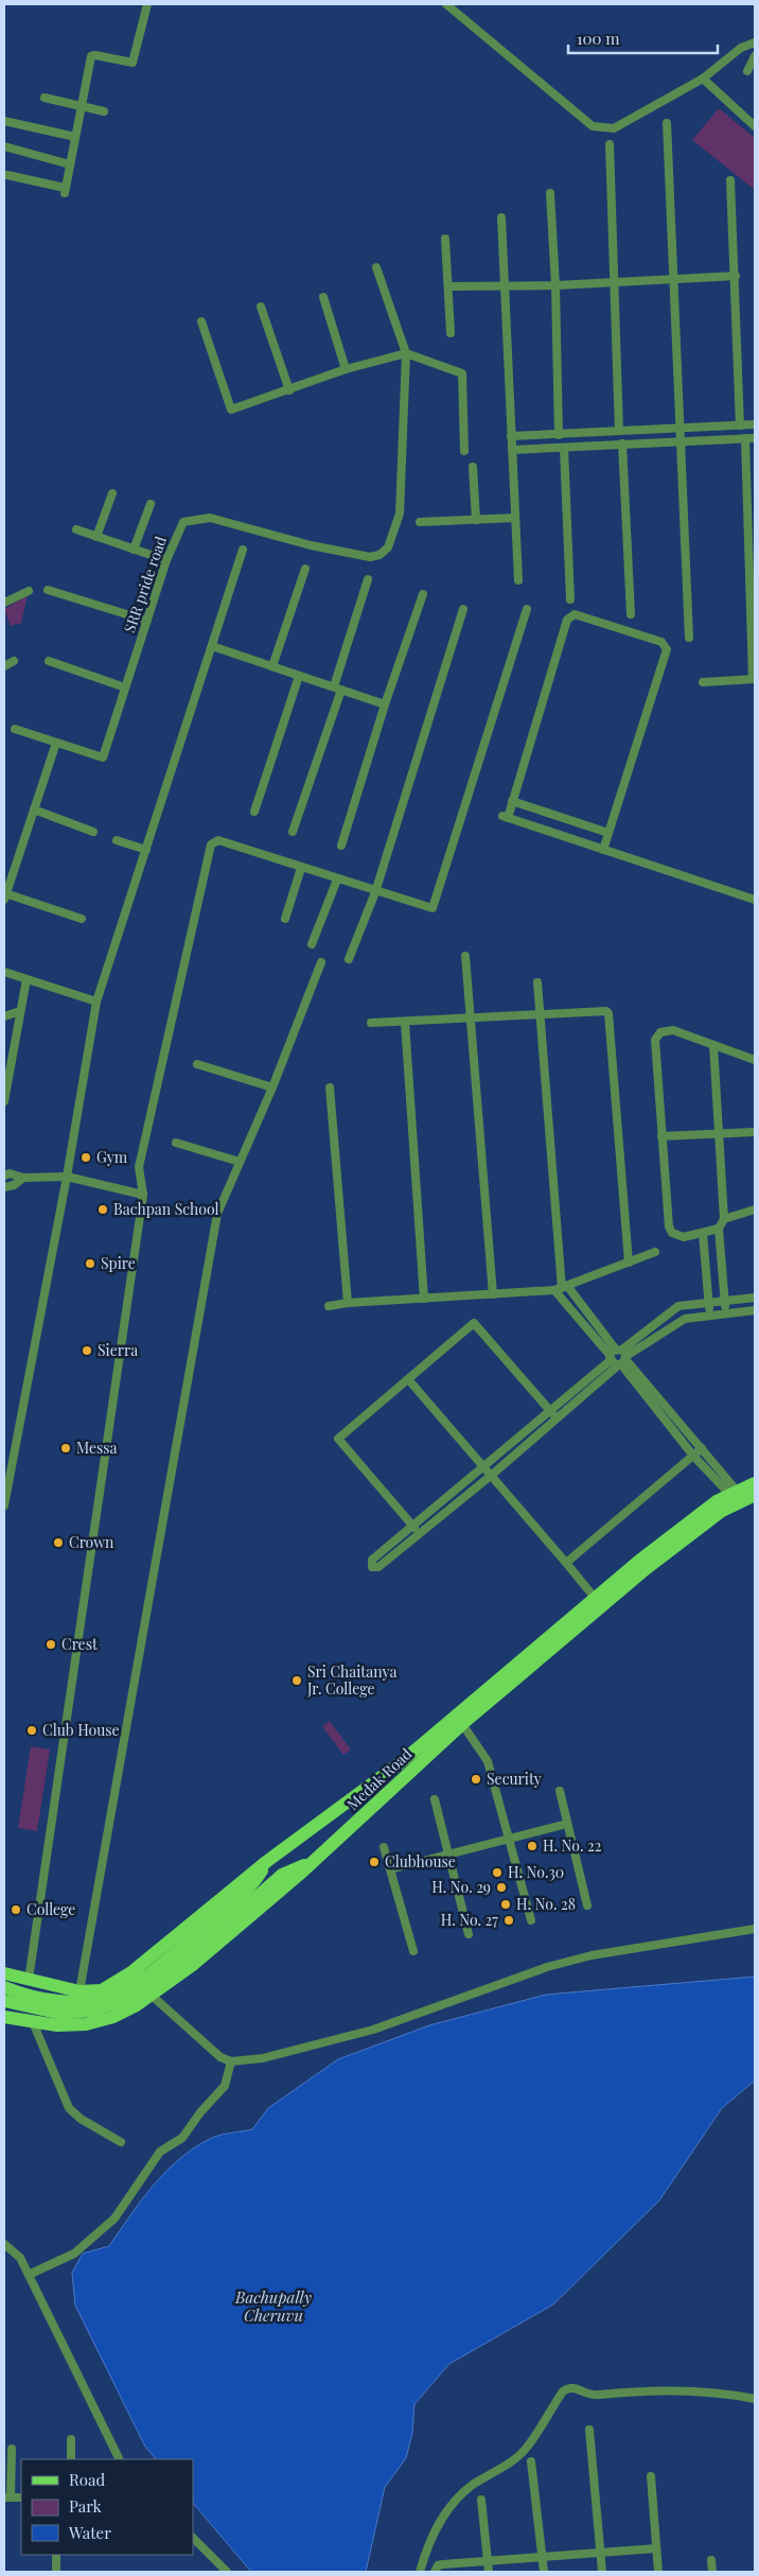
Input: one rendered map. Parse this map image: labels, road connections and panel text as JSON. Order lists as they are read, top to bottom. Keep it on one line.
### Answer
{"streets":{"main road":["Medak Road"],"street":["SRR pride road"]},"water":["Bachupally Cheruvu"],"places":["Gym","Bachpan School","Spire","Sierra","Messa","Crown","Crest","Sri Chaitanya Jr. College","Club House","Security","H. No. 22","Clubhouse","H. No.30","H. No. 29","H. No. 28","College","H. No. 27"],"legend":["Road","Park","Water"],"scale_bar":"100 m"}
